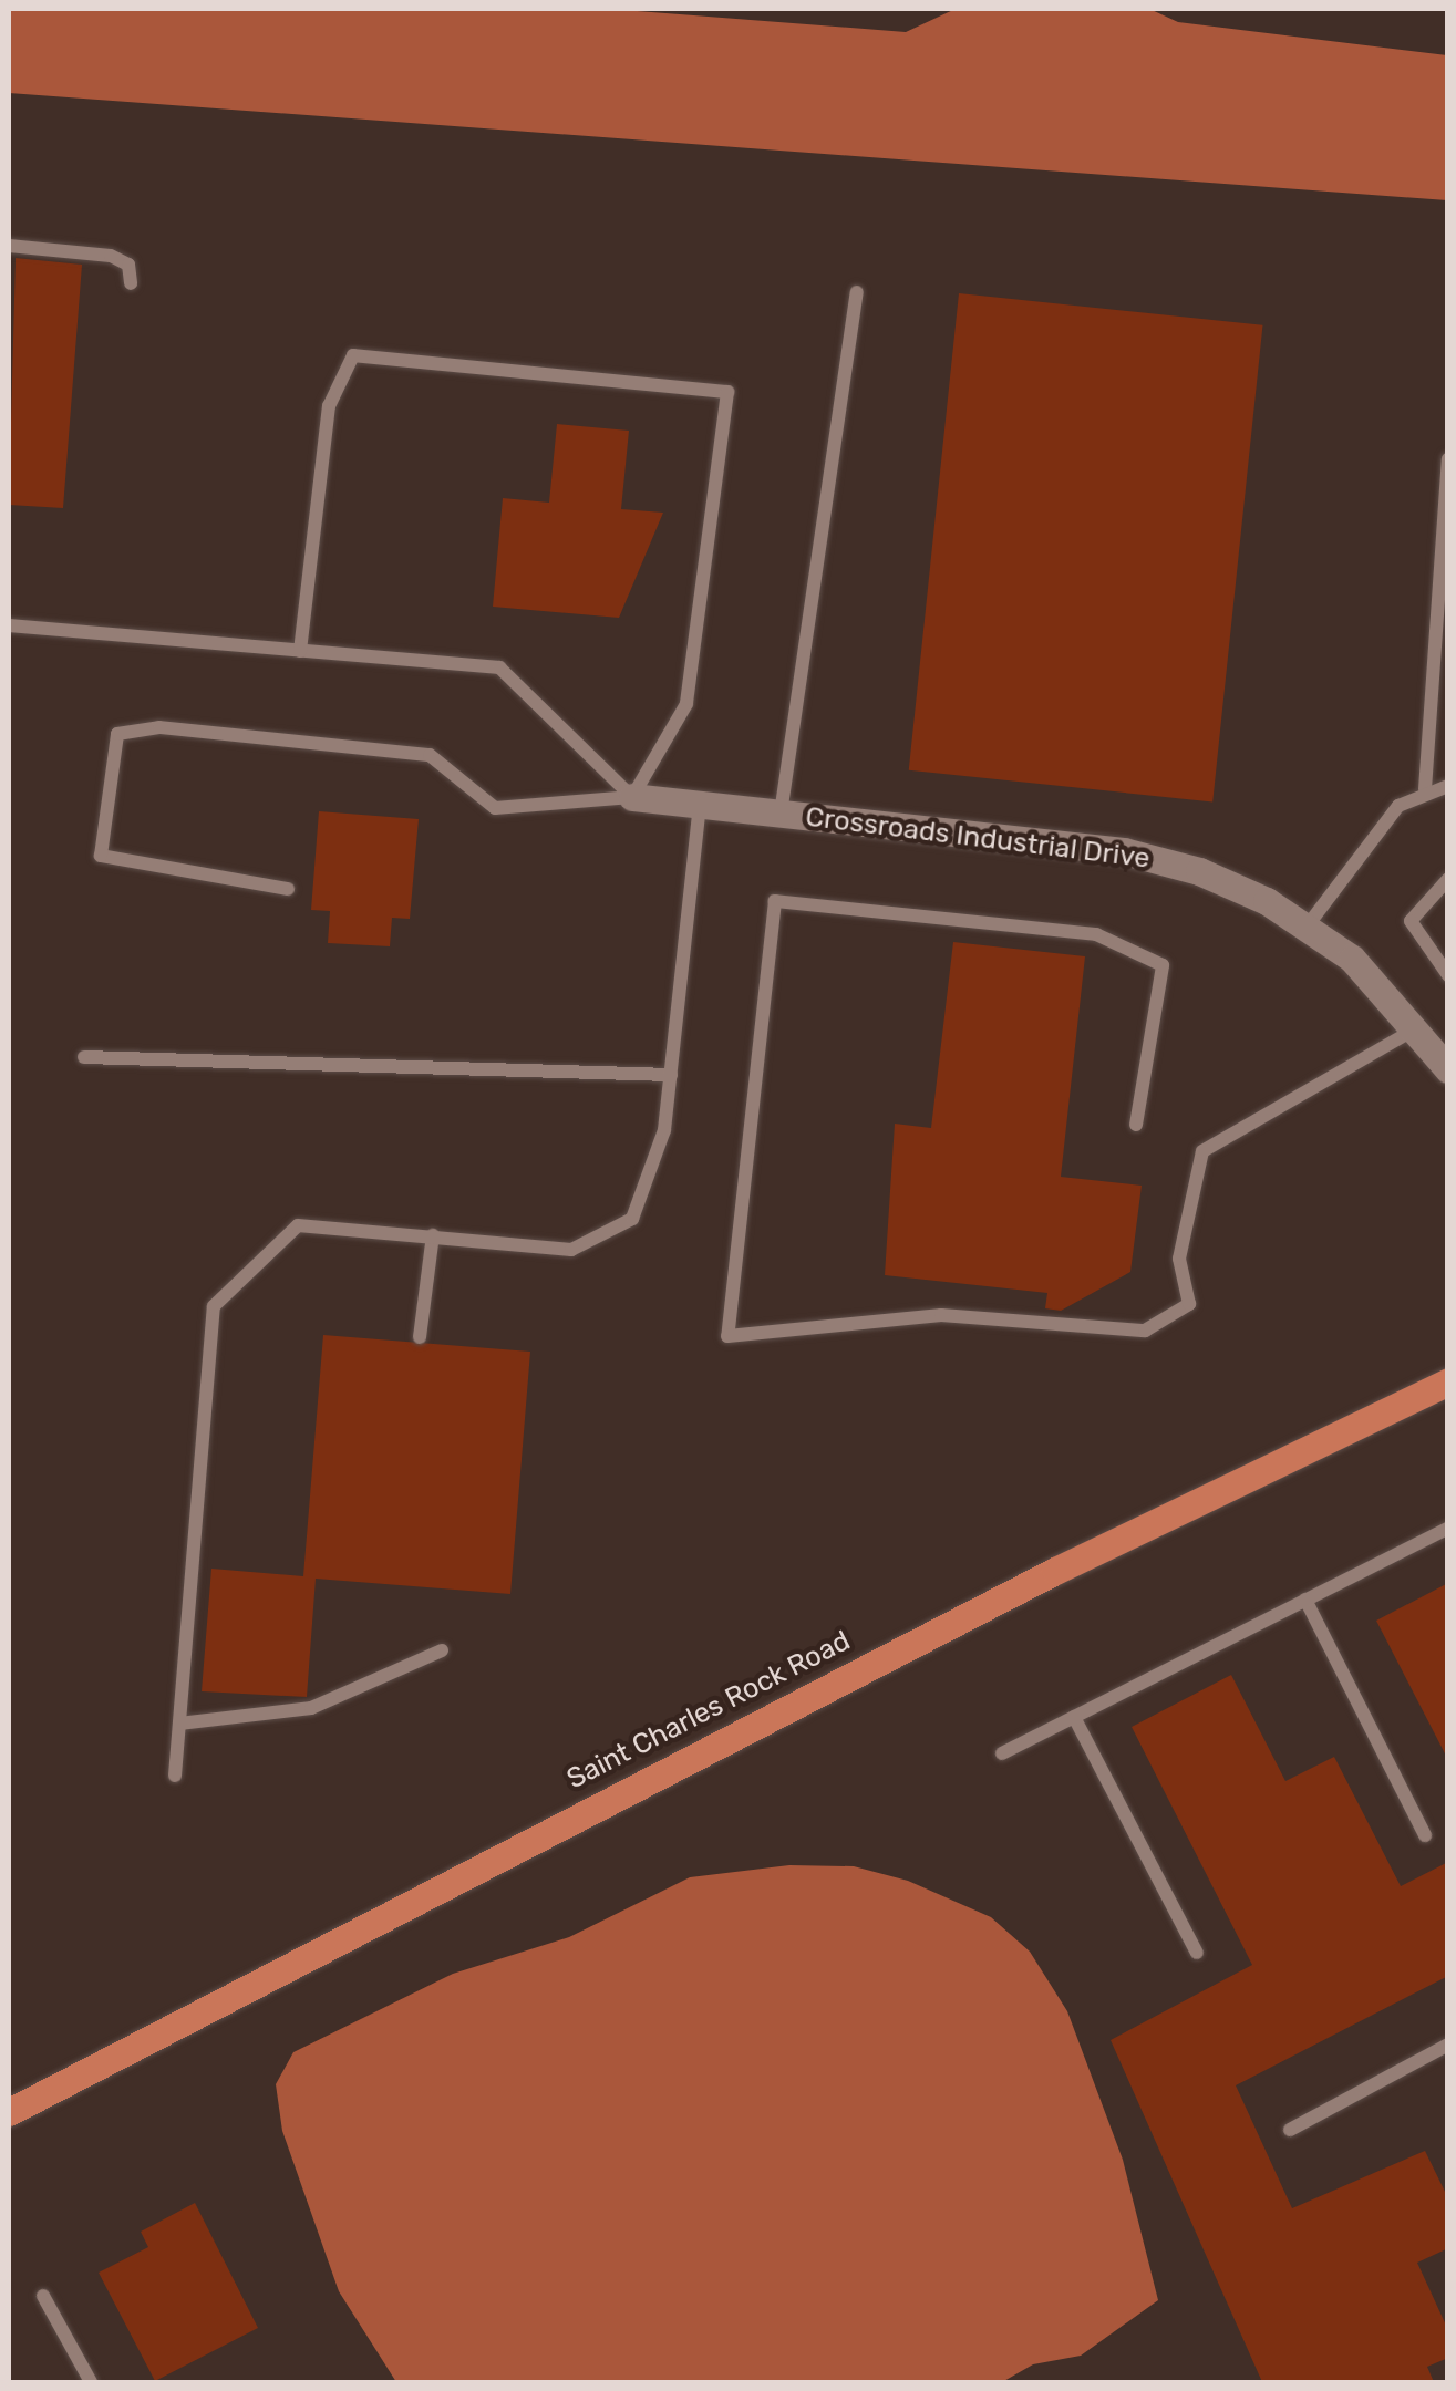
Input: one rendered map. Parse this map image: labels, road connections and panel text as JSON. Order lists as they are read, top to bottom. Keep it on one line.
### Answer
{"streets":{"main road":["Saint Charles Rock Road"],"street":["Crossroads Industrial Drive"]}}
